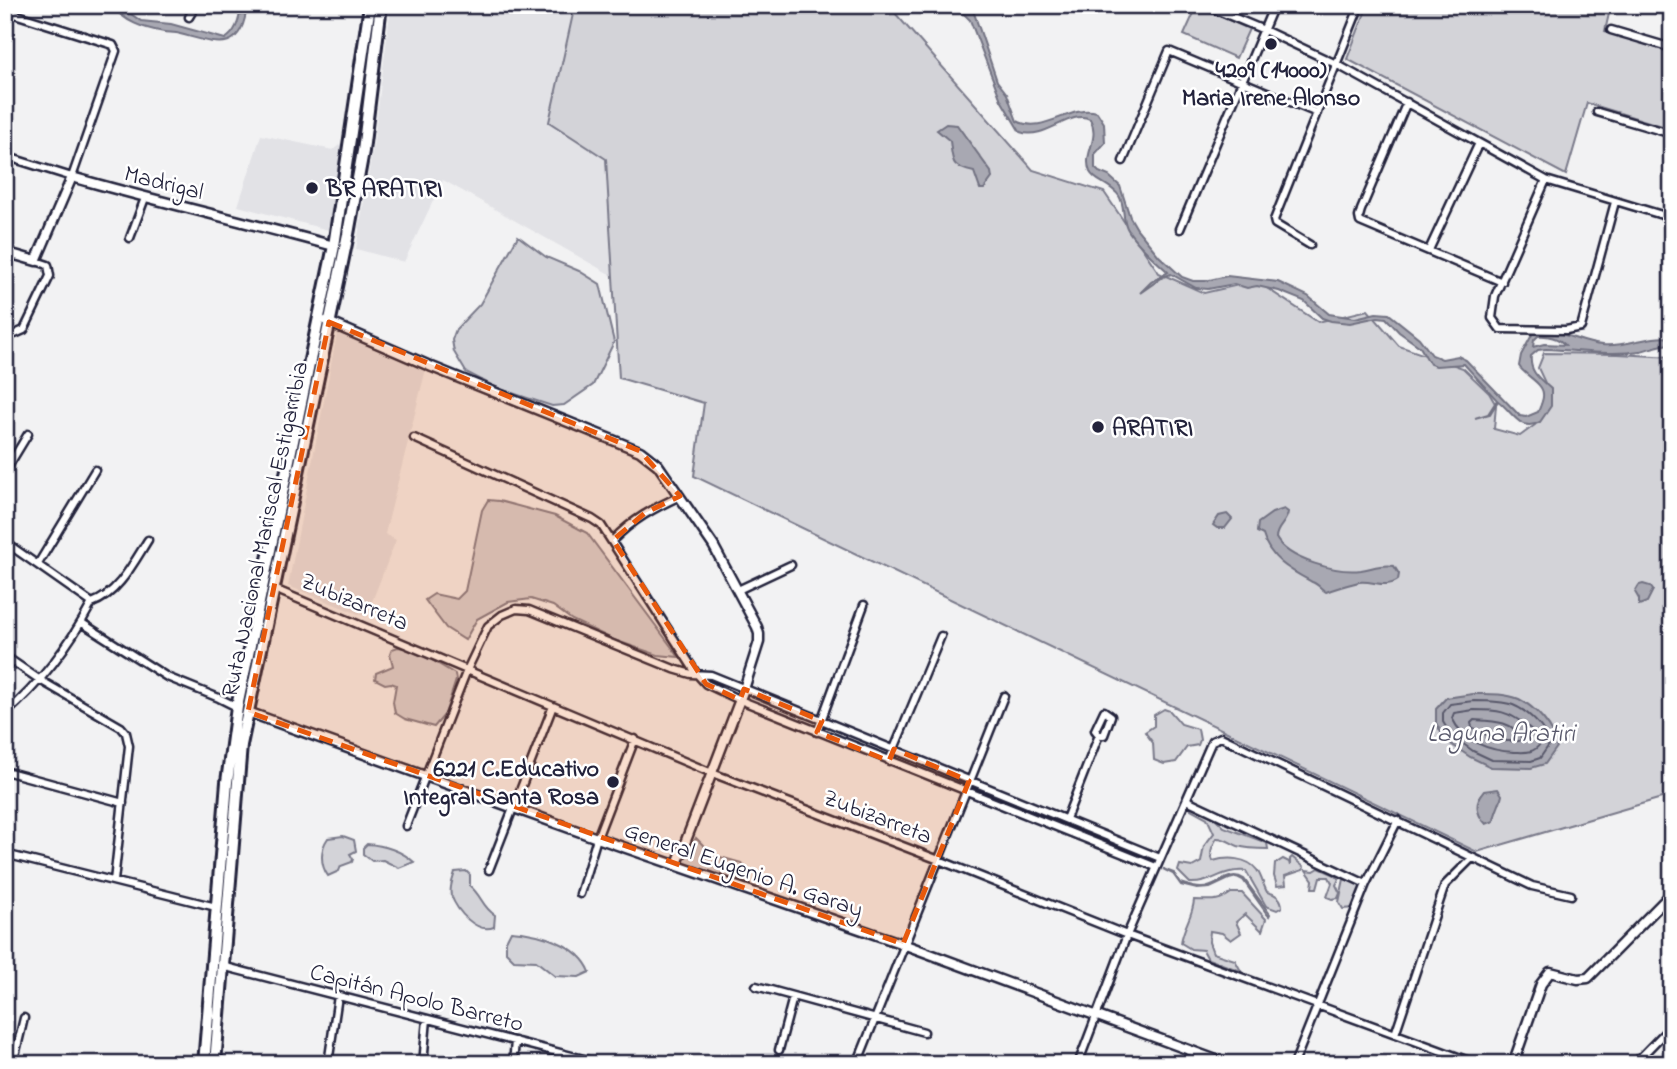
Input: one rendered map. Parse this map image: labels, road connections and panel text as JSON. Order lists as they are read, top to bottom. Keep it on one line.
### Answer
{"streets":{"highway":["Ruta Nacional Mariscal Estigarribia"],"street":["Madrigal","Zubizarreta","General Eugenio A. Garay","Capitán Apolo Barreto"]},"crossings":[["Madrigal","Ruta Nacional Mariscal Estigarribia"],["Ruta Nacional Mariscal Estigarribia","Zubizarreta"],["Ruta Nacional Mariscal Estigarribia","General Eugenio A. Garay"],["Ruta Nacional Mariscal Estigarribia","Capitán Apolo Barreto"]],"water":["Laguna Aratiri"],"places":["4209 (14000) Maria Irene Alonso","BR ARATIRI","ARATIRI","6221 C.Educativo Integral Santa Rosa"]}
